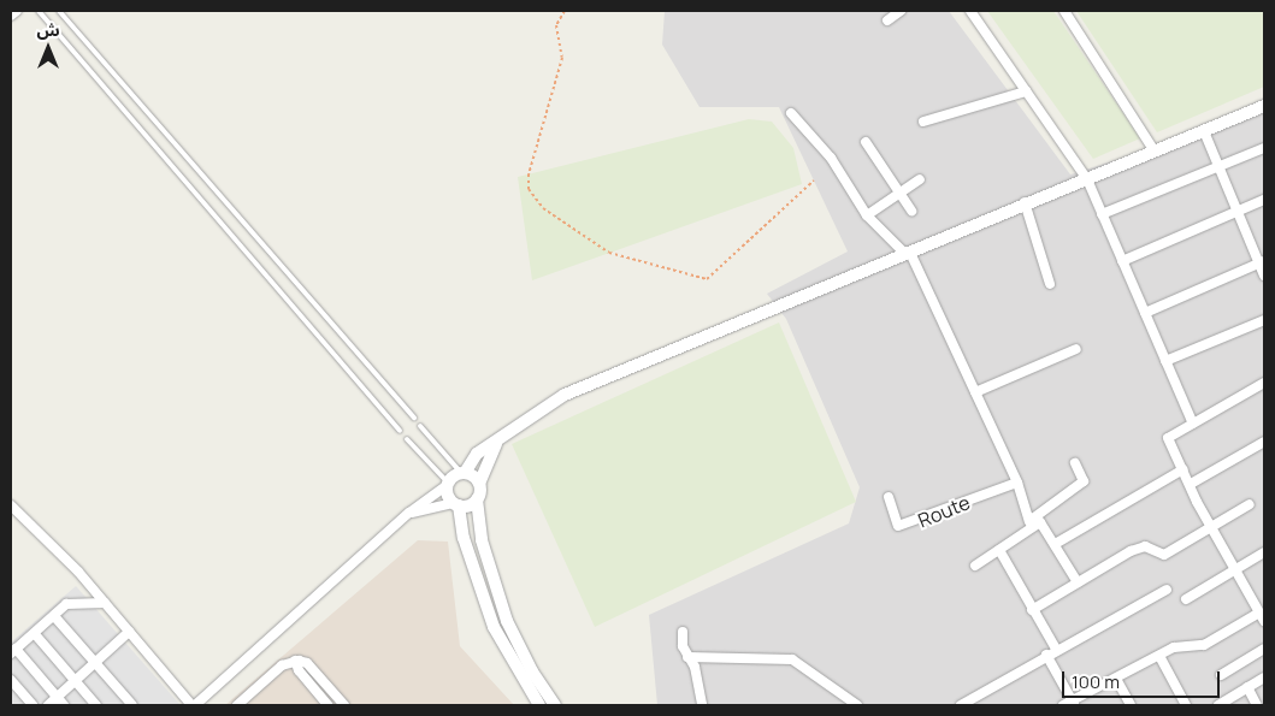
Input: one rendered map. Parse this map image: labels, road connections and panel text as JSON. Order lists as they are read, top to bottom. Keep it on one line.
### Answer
{"streets":{"street":["Route"]},"scale_bar":"100 m","north":"top"}
